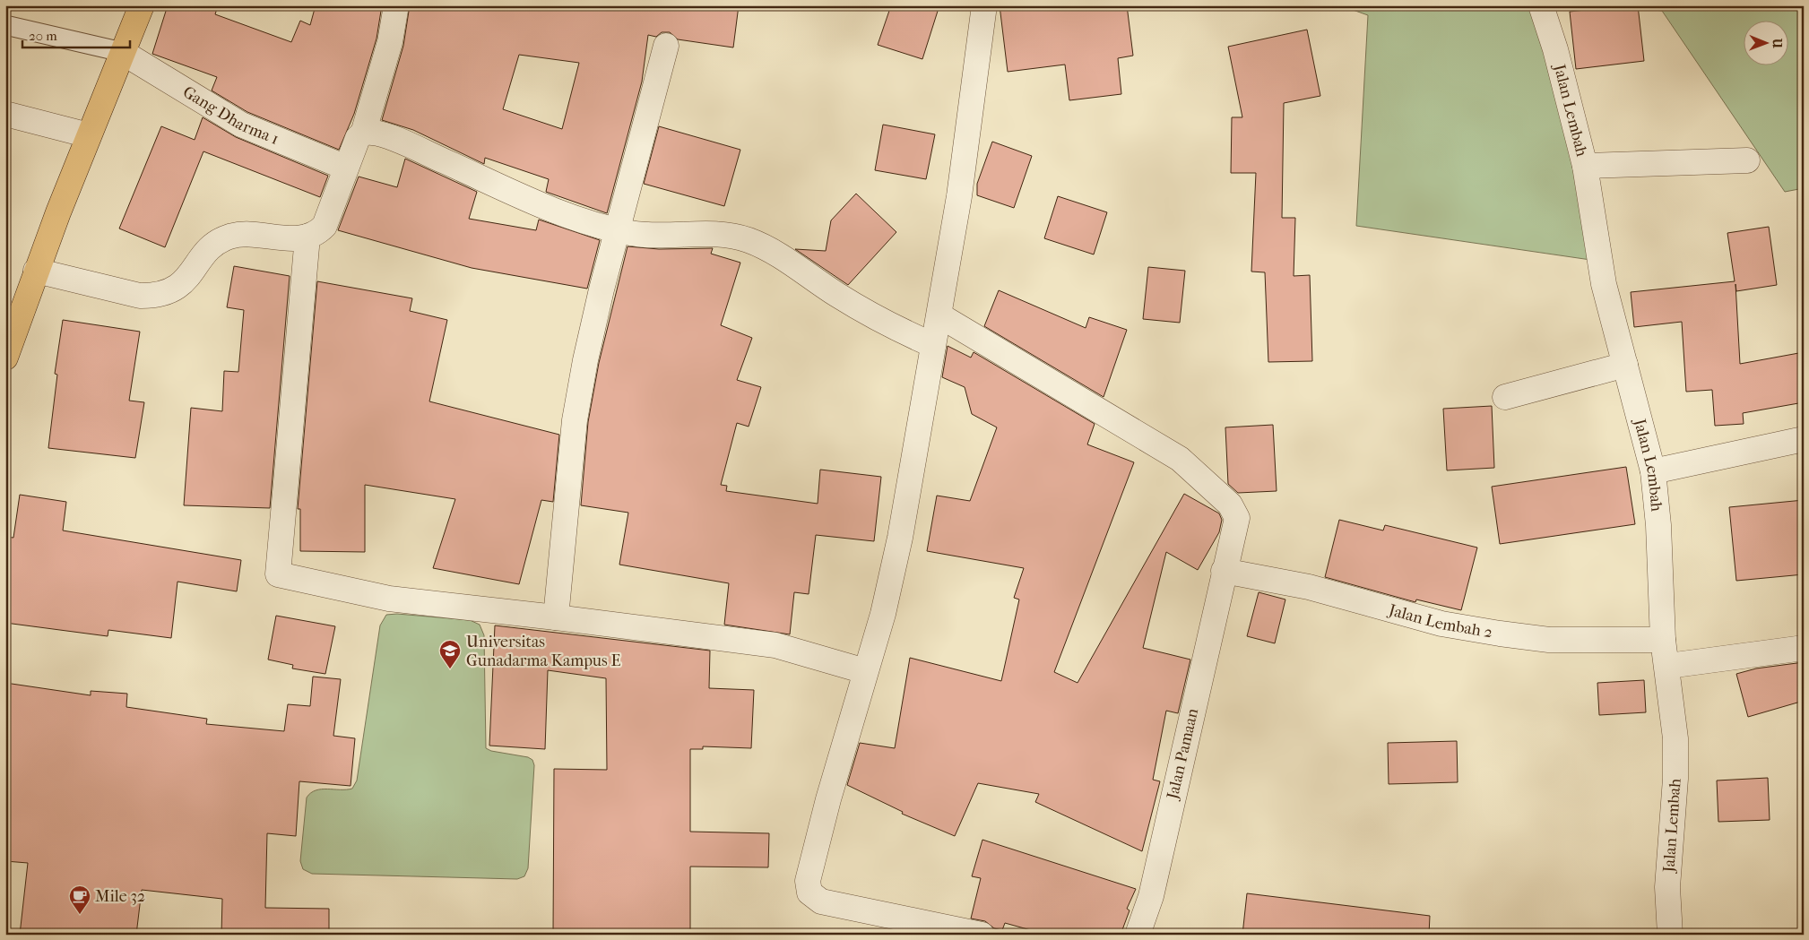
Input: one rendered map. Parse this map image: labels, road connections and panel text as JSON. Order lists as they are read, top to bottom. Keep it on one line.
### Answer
{"streets":{"street":["Jalan Lembah","Gang Dharma 1","Jalan Lembah 2","Jalan Pamaan"]},"crossings":[["Jalan Lembah","Jalan Lembah 2"],["Jalan Lembah 2","Jalan Pamaan"]],"places":{"school or university":["Universitas Gunadarma Kampus E"],"cafe":["Mile 32"]},"scale_bar":"20 m","north":"right"}
